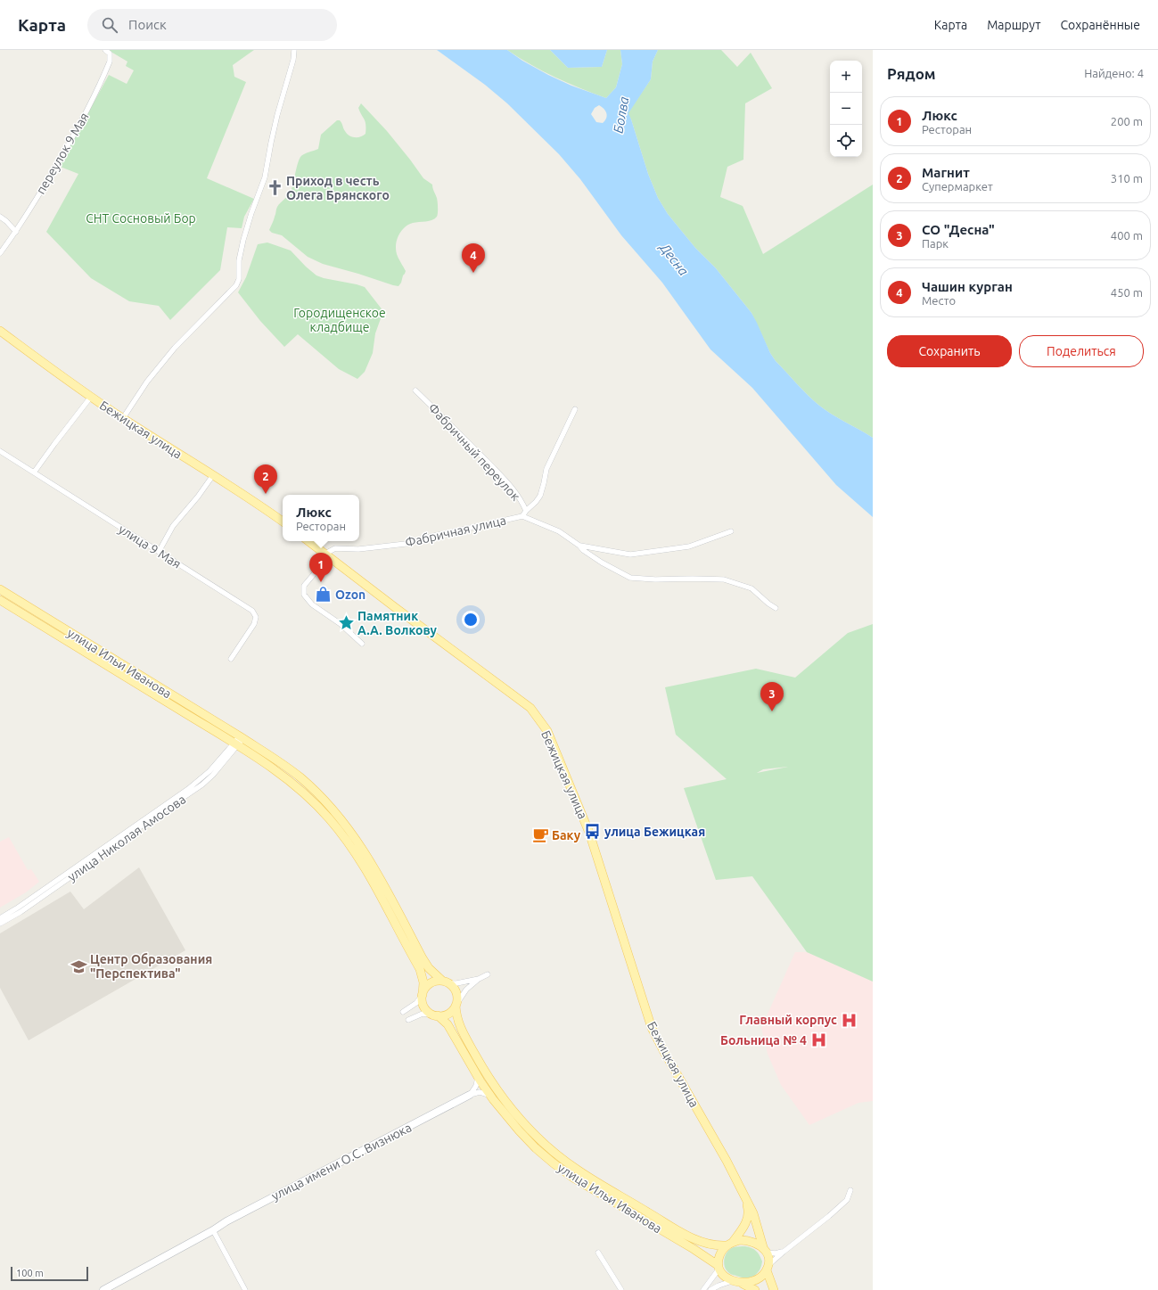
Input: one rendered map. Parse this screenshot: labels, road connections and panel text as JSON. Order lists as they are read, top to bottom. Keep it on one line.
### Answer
{"streets":{"main road":["Бежицкая улица","улица Ильи Иванова"],"street":["переулок 9 Мая","Фабричный переулок","Фабричная улица","улица 9 Мая","улица Николая Амосова","улица имени О.С. Визнюка"]},"crossings":[["Бежицкая улица","Фабричная улица"],["Фабричный переулок","Фабричная улица"],["улица Ильи Иванова","улица Николая Амосова"]],"water":["Болва","Десна"],"parks":["СНТ Сосновый Бор","Городищенское кладбище"],"places":{"church":["Приход в честь Олега Брянского"],"shop":["Ozon"],"place":["Памятник А.А. Волкову"],"bus stop":["улица Бежицкая"],"cafe":["Баку"],"school or university":["Центр Образования \"Перспектива\""],"hospital":["Главный корпус","Больница № 4"]},"scale_bar":"100 m","page":{"header":"Карта","search":"Поиск","nav":["Карта","Маршрут","Сохранённые"],"heading":["Рядом","Найдено: 4"],"map_buttons":["+","−"],"list":[{"mark":"1","name":"Люкс","note":"Ресторан","value":"200 m"},{"mark":"2","name":"Магнит","note":"Супермаркет","value":"310 m"},{"mark":"3","name":"СО \"Десна\"","note":"Парк","value":"400 m"},{"mark":"4","name":"Чашин курган","note":"Место","value":"450 m"}],"pins":["4","2","1","3"],"buttons":["Сохранить","Поделиться"],"popup":["Люкс","Ресторан"],"scale":"100 m"}}
